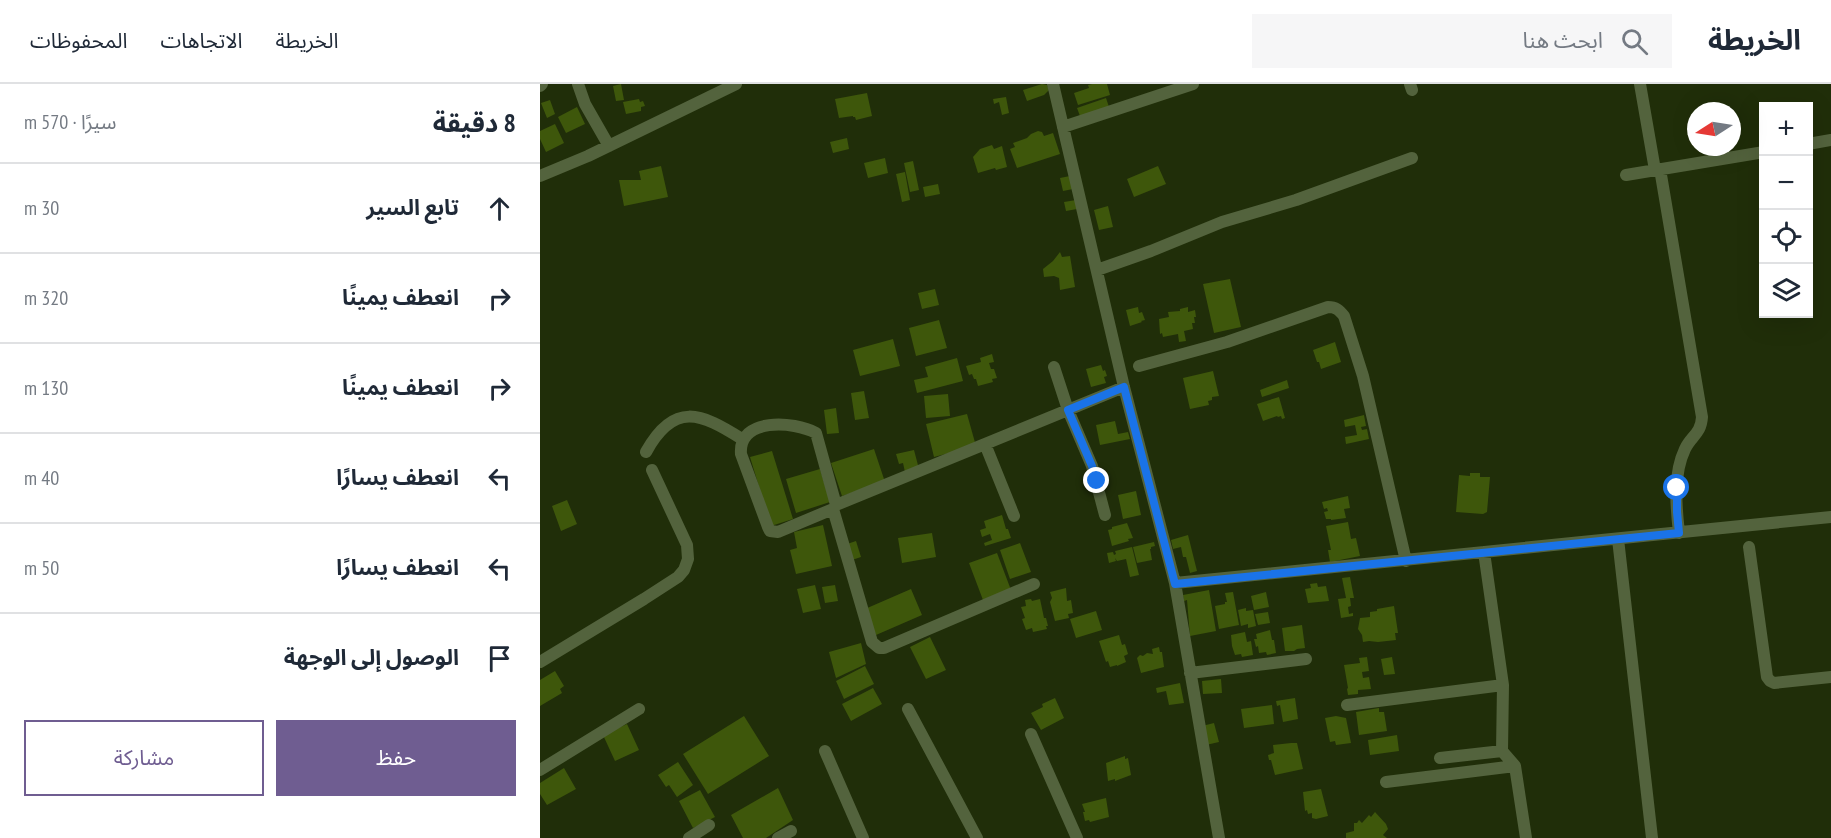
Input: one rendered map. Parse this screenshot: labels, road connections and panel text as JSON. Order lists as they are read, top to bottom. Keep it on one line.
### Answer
{"north":"left","page":{"header":"الخريطة","search":"ابحث هنا","nav":["الخريطة","الاتجاهات","المحفوظات"],"heading":["8 دقيقة","سيرًا · 570 m"],"map_buttons":["+","−"],"list":[["تابع السير","30 m"],["انعطف يمينًا","320 m"],["انعطف يمينًا","130 m"],["انعطف يسارًا","40 m"],["انعطف يسارًا","50 m"],"الوصول إلى الوجهة"],"buttons":["حفظ","مشاركة"]}}
